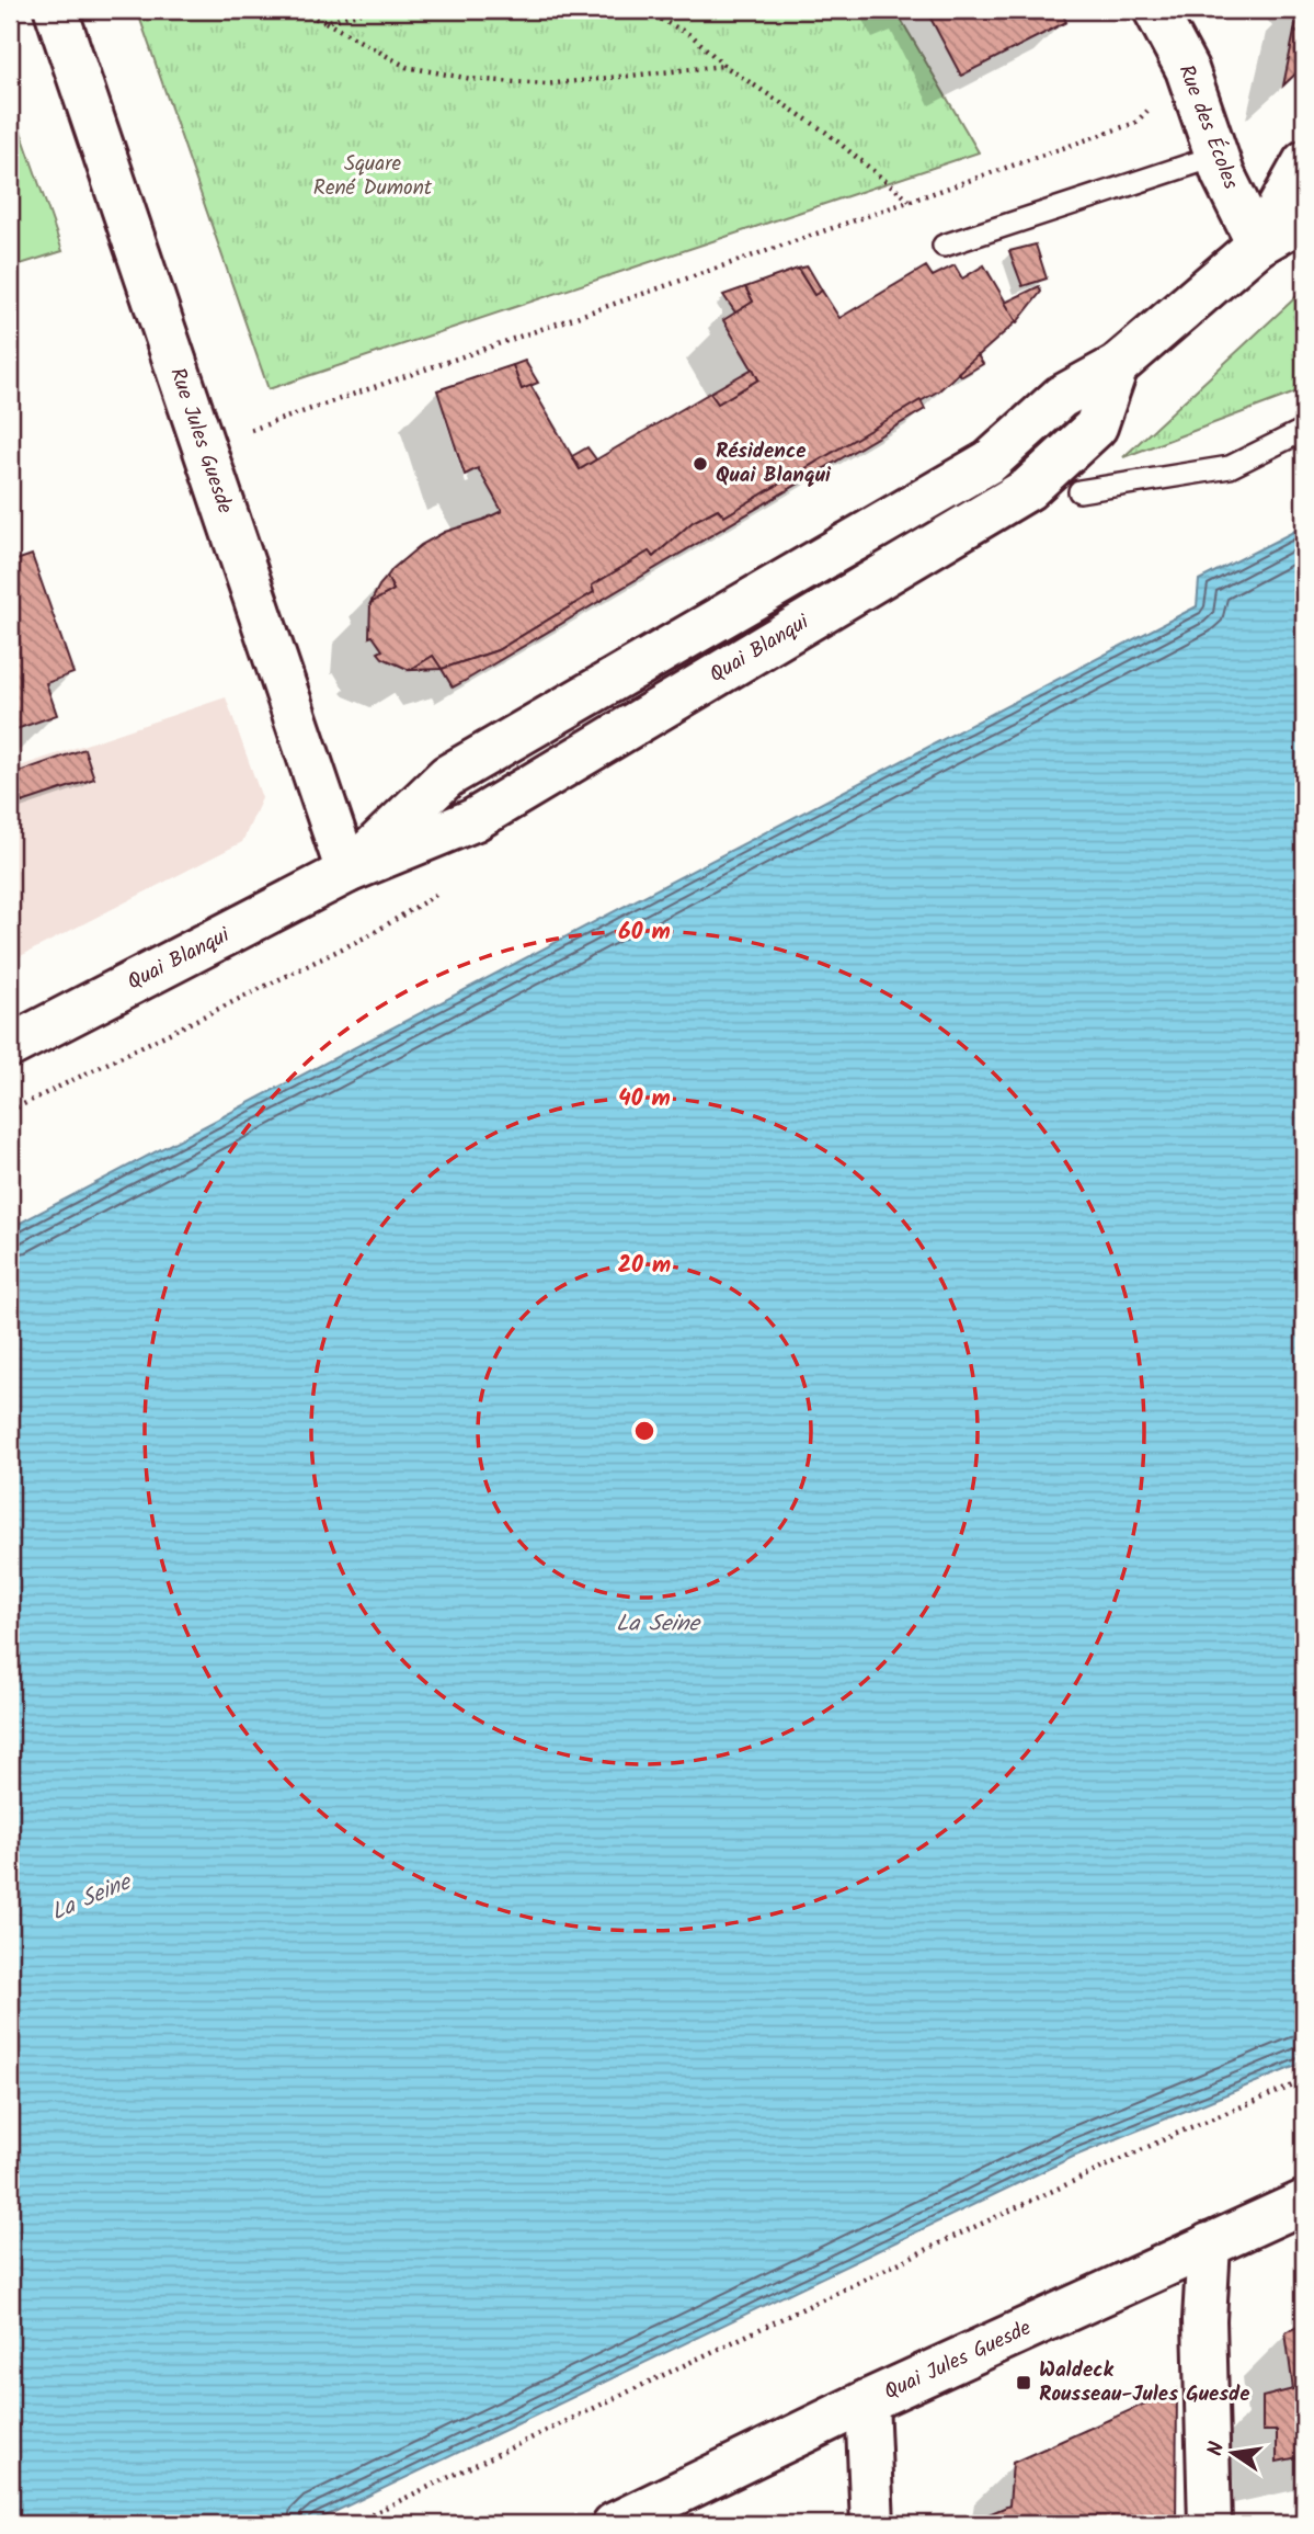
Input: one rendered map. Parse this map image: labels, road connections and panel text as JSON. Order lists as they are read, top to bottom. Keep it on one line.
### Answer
{"streets":{"main road":["Rue des Écoles","Rue Jules Guesde","Quai Blanqui","Quai Jules Guesde"]},"crossings":[["Rue des Écoles","Quai Blanqui"],["Rue Jules Guesde","Quai Blanqui"]],"water":["La Seine"],"parks":["Square René Dumont"],"places":{"other":["Résidence Quai Blanqui"],"transit":["Waldeck Rousseau-Jules Guesde"]},"north":"left","rings":["60 m","40 m","20 m"]}
